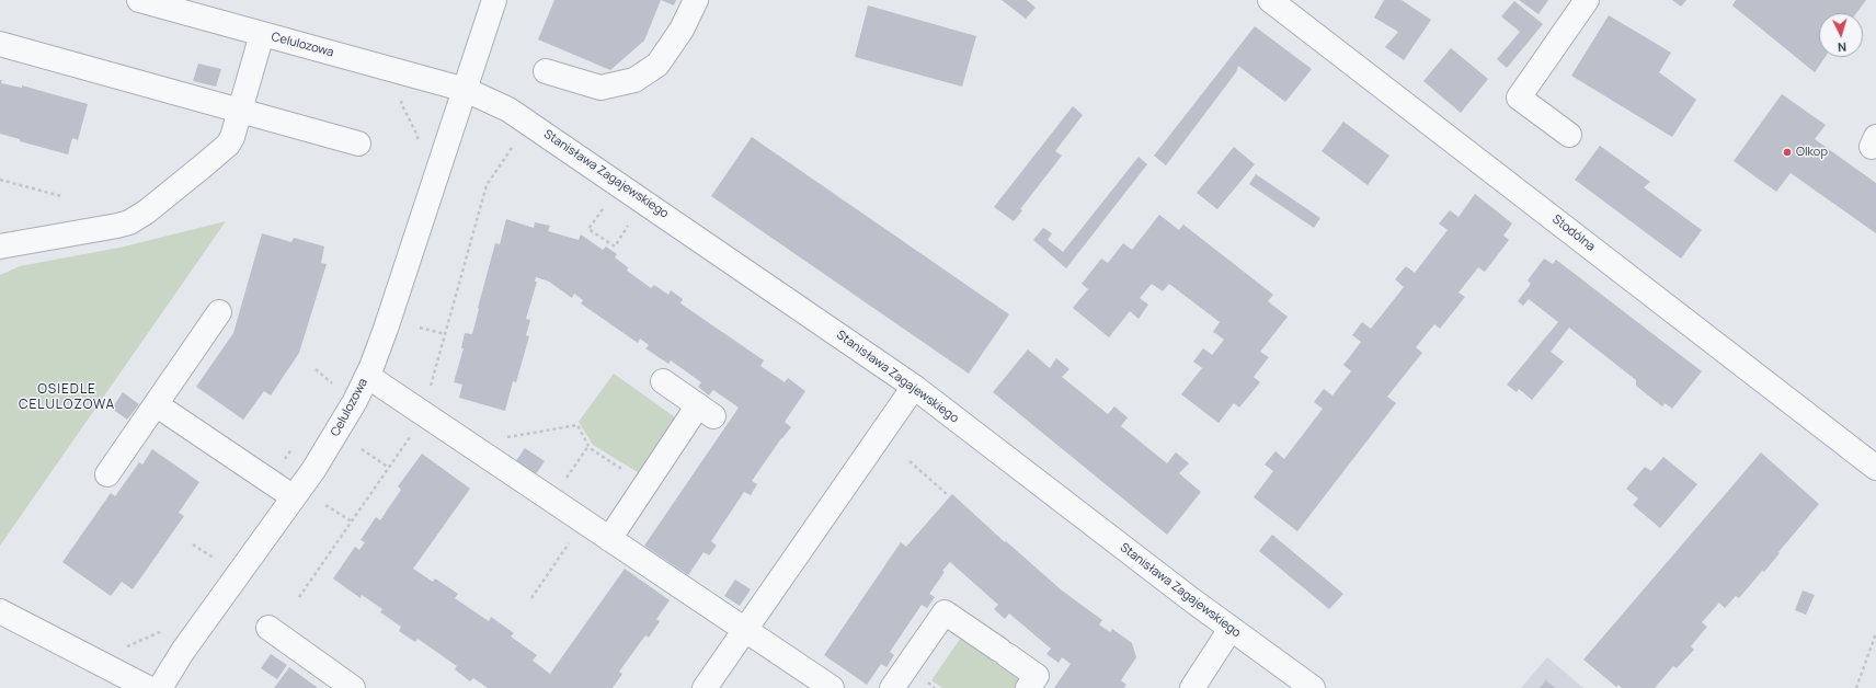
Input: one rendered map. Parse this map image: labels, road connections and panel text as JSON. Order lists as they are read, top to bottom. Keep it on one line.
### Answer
{"streets":{"street":["Celulozowa","Stanisława Zagajewskiego","Stodólna"]},"crossings":[["Celulozowa","Stanisława Zagajewskiego"]],"districts":["OSIEDLE CELULOZOWA"],"places":["Olkop"],"north":"bottom"}
